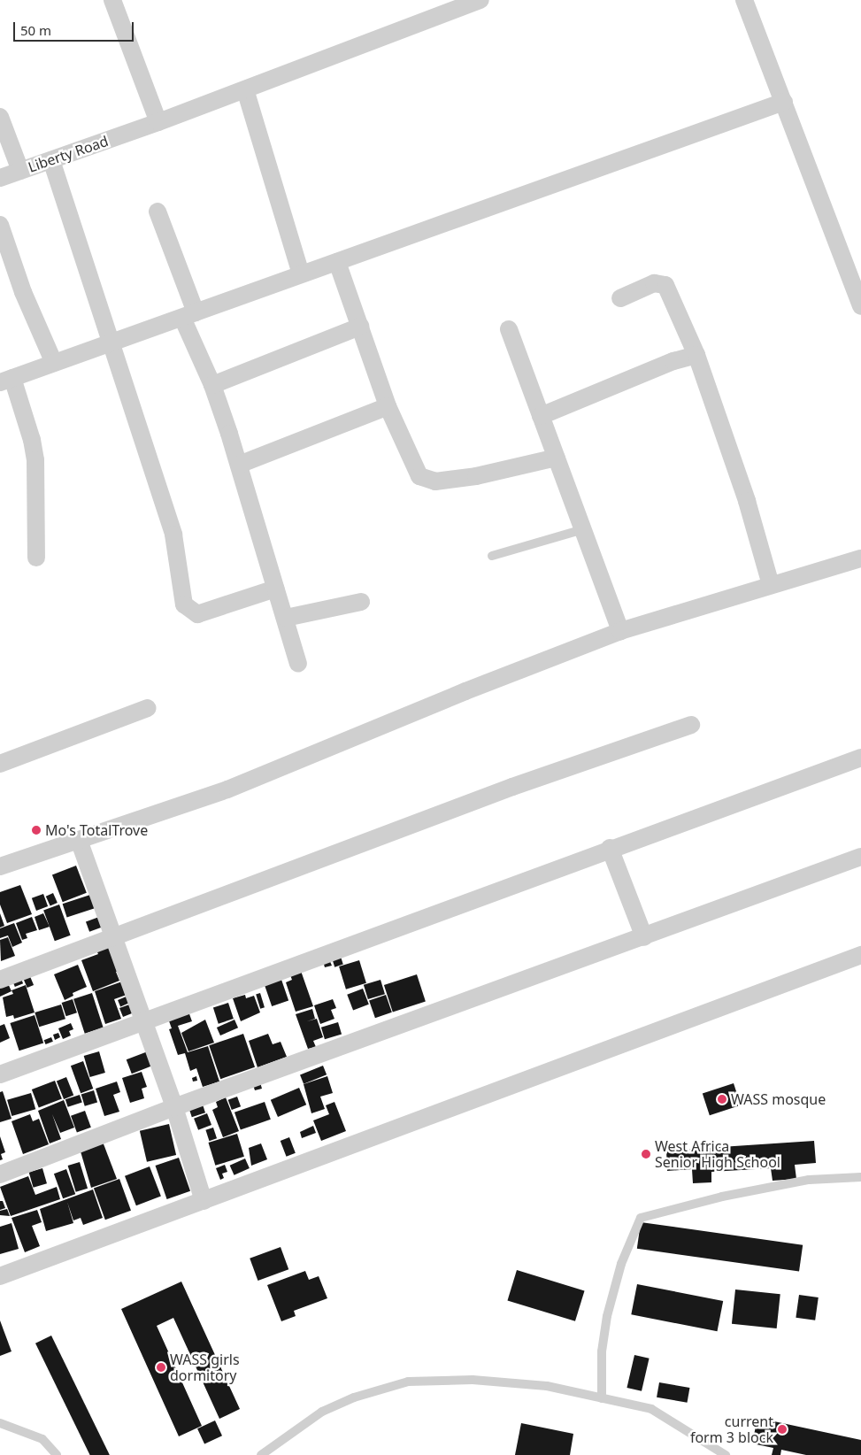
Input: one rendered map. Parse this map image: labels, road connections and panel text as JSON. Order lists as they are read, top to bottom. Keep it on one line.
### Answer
{"streets":{"street":["Liberty Road"]},"places":["Mo's TotalTrove","WASS mosque","West Africa Senior High School","WASS girls dormitory","current form 3 block"],"scale_bar":"50 m"}
